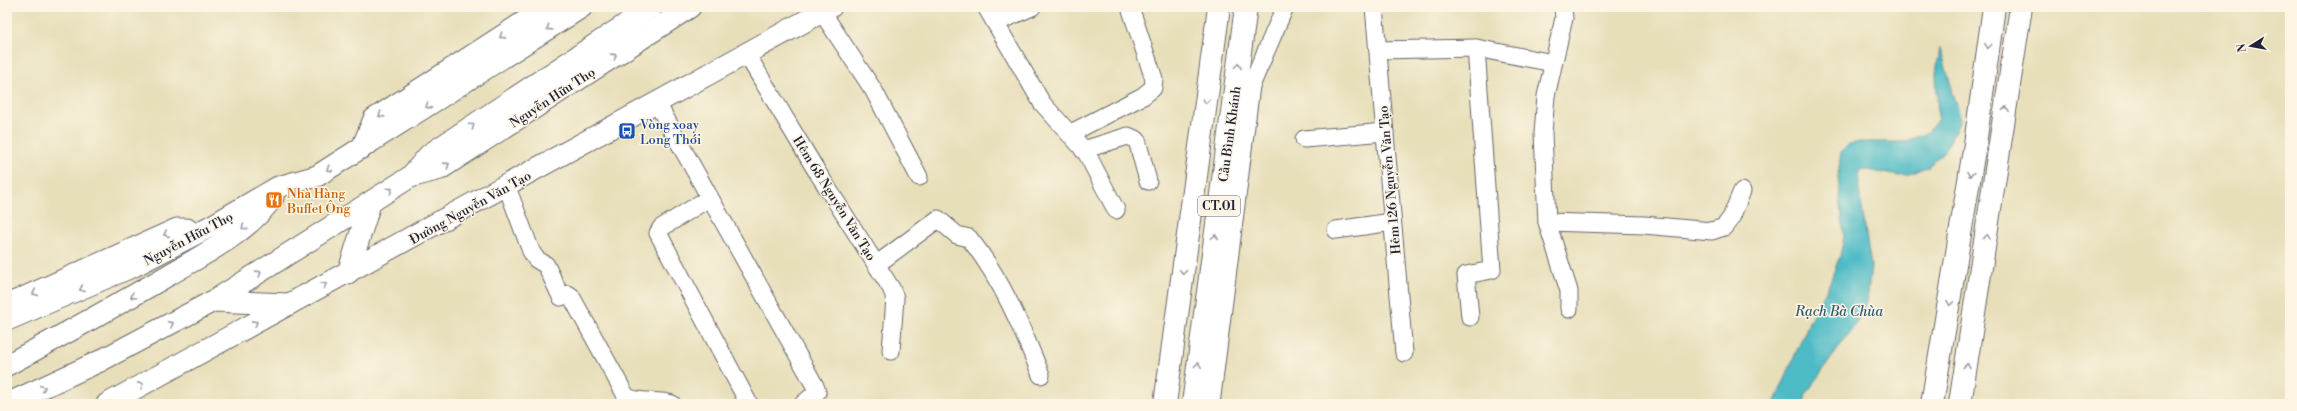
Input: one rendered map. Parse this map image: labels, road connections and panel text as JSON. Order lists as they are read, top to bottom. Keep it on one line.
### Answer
{"streets":{"highway":["Cầu Bình Khánh","CT.01"],"main road":["Nguyễn Hữu Thọ","Đường Nguyễn Văn Tạo"],"street":["Hẻm 126 Nguyễn Văn Tạo","Hẻm 68 Nguyễn Văn Tạo"]},"crossings":[["Hẻm 68 Nguyễn Văn Tạo","Đường Nguyễn Văn Tạo"]],"water":["Rạch Bà Chùa"],"places":{"bus stop":["Vòng xoay Long Thới"],"restaurant":["Nhà Hàng Buffet Ông"]},"north":"left"}
